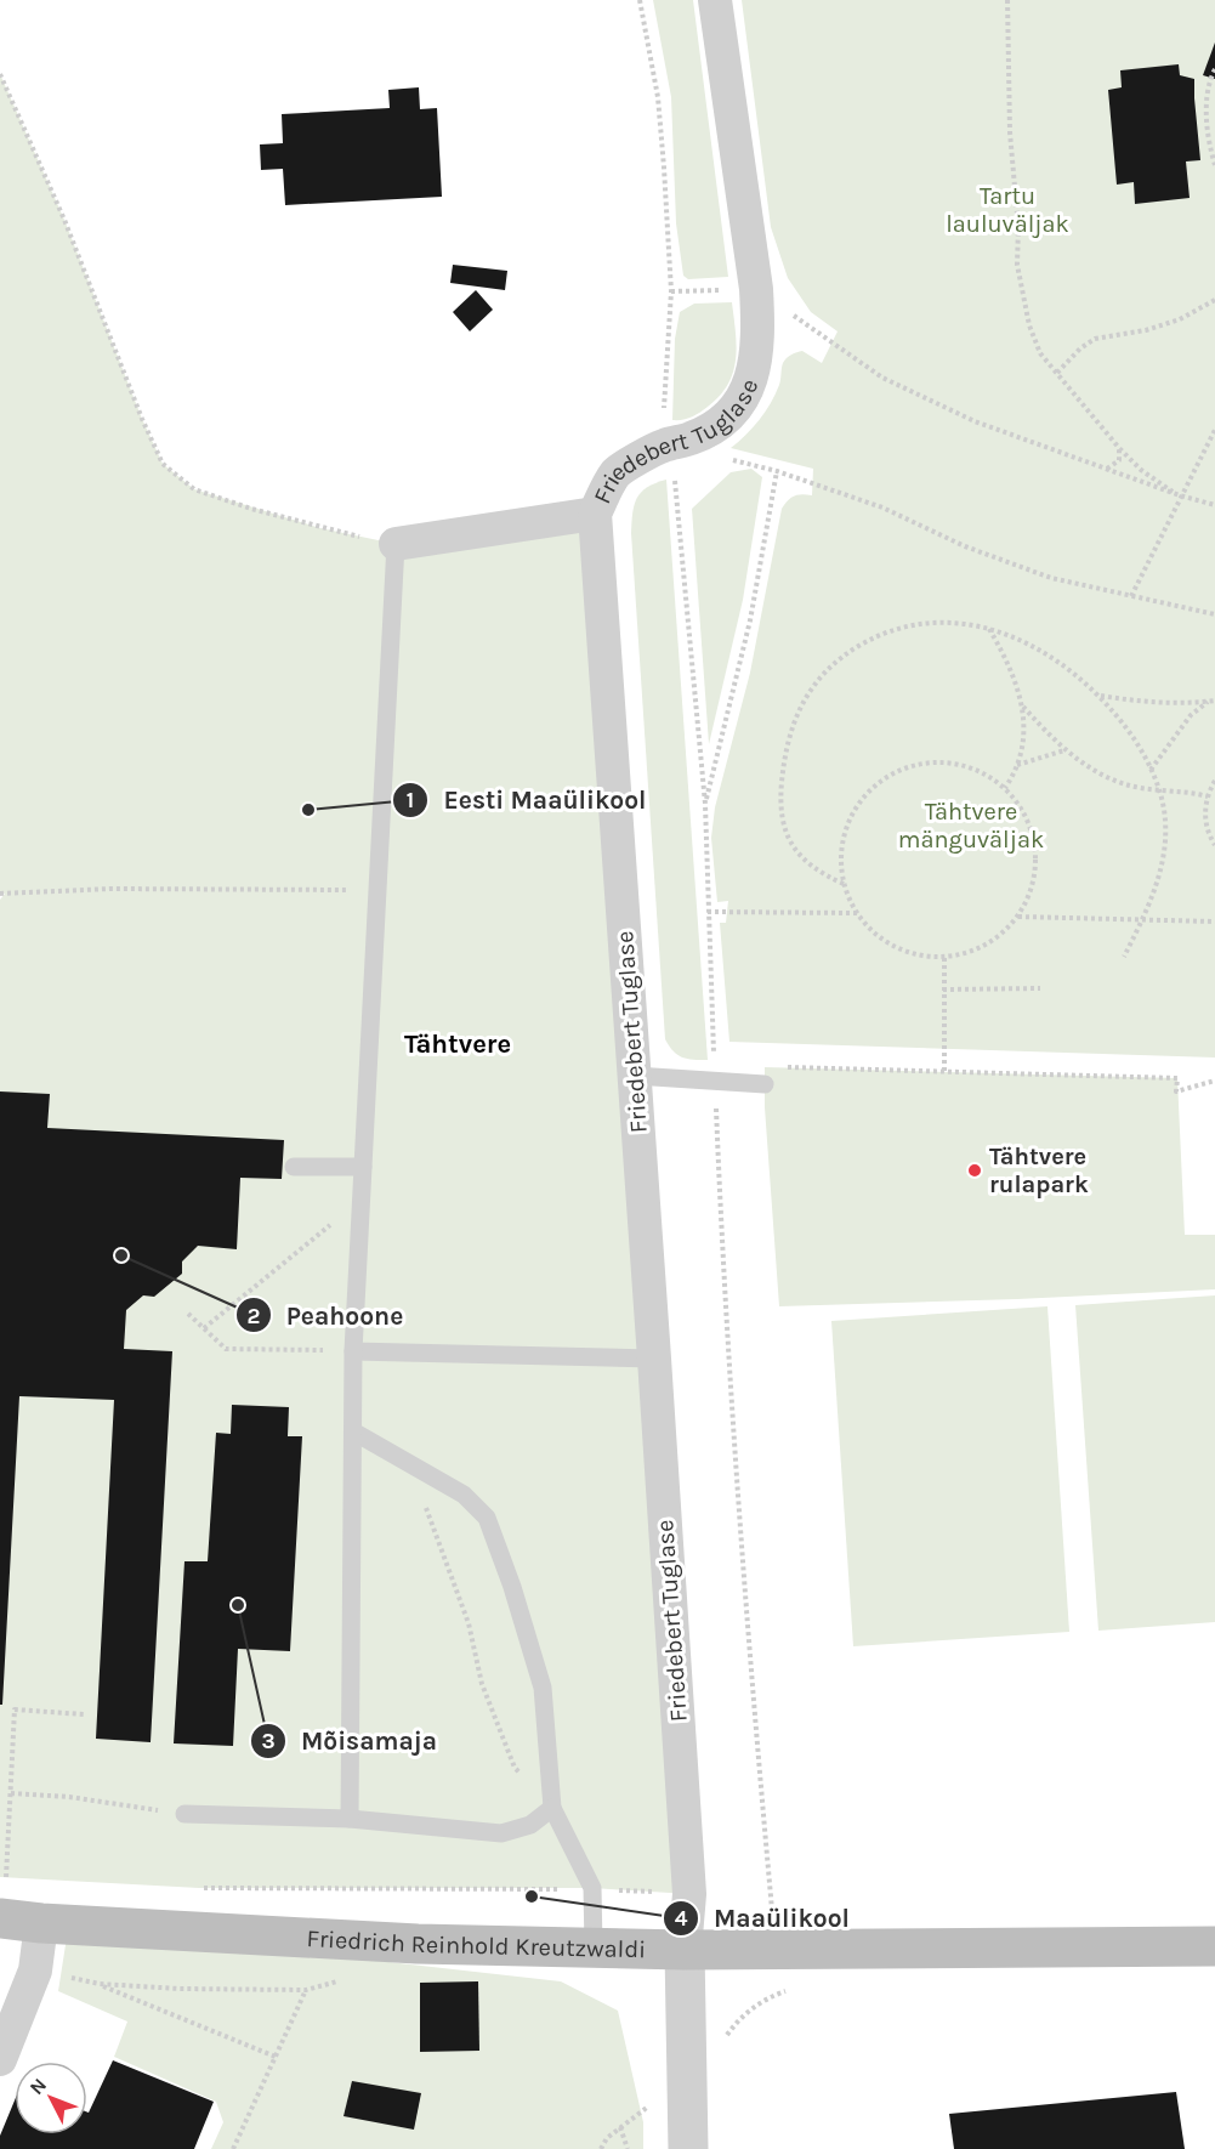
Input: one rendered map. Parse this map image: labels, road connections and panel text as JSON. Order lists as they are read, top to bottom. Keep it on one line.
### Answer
{"streets":{"main road":["Friedrich Reinhold Kreutzwaldi"],"street":["Friedebert Tuglase"]},"crossings":[["Friedebert Tuglase","Friedrich Reinhold Kreutzwaldi"]],"districts":["Tähtvere"],"parks":["Tartu lauluväljak","Tähtvere mänguväljak"],"places":["Eesti Maaülikool","Tähtvere rulapark","Peahoone","Mõisamaja","Maaülikool"],"north":"top left"}
